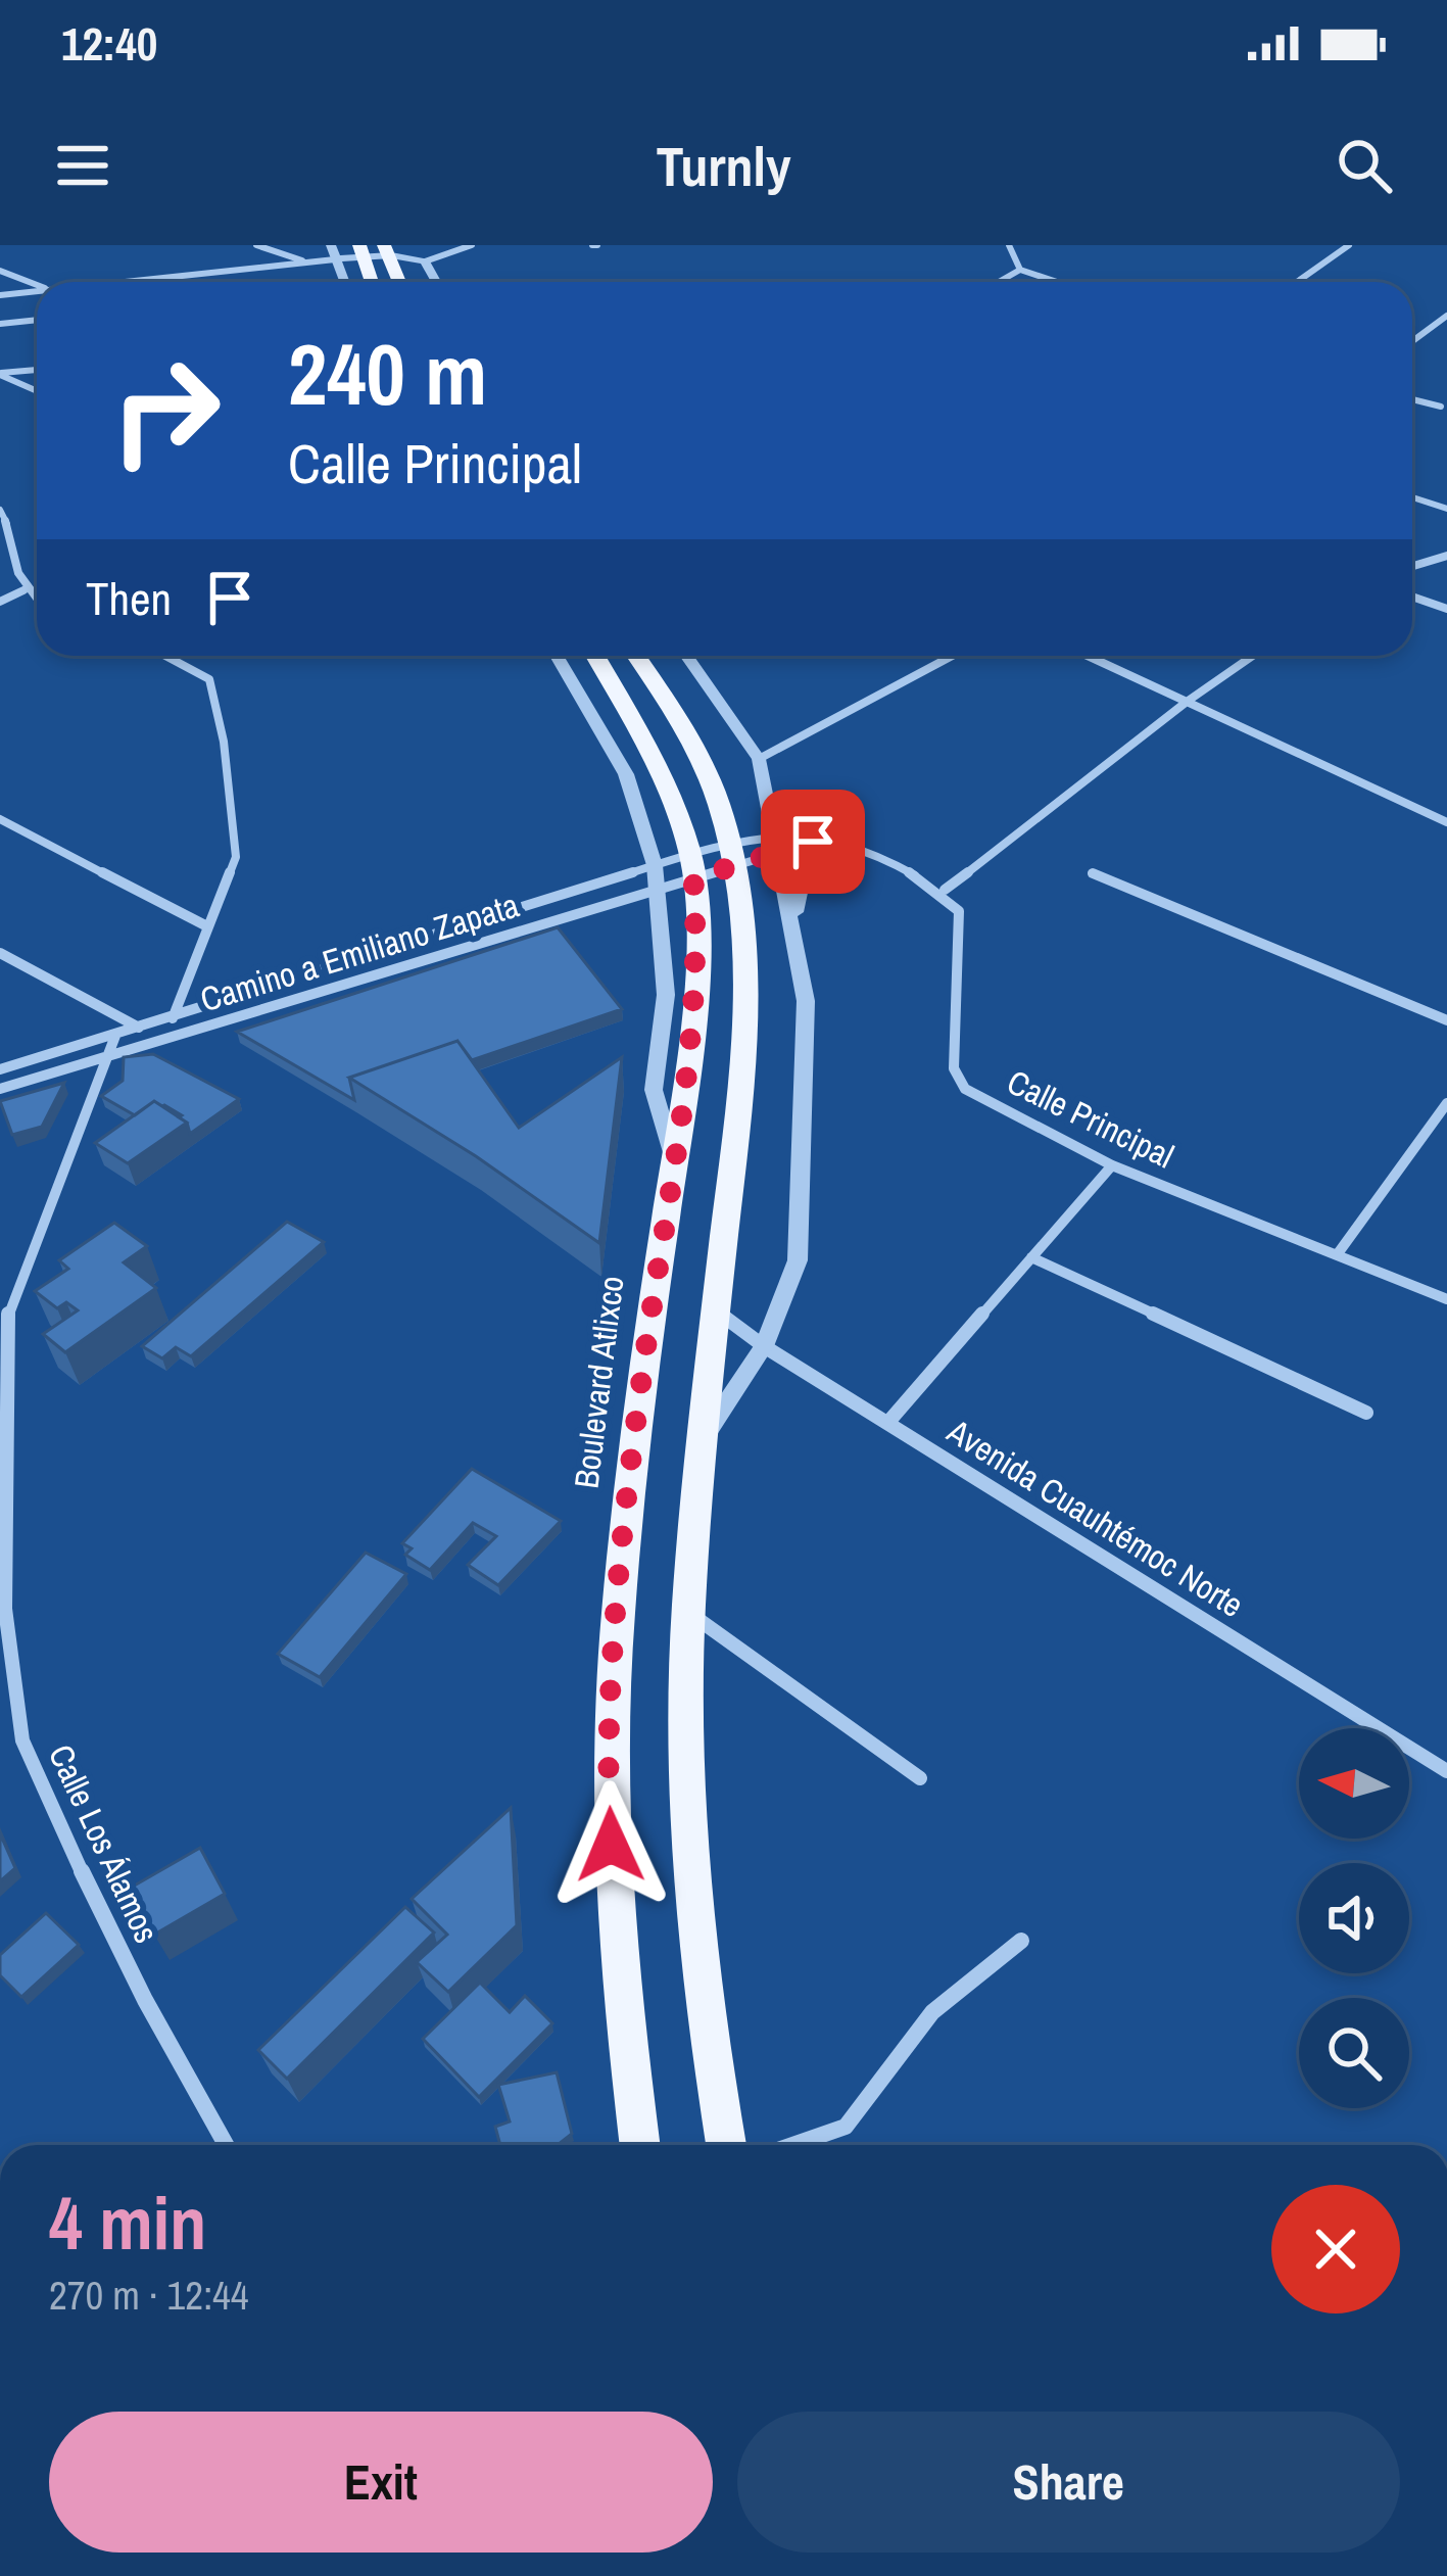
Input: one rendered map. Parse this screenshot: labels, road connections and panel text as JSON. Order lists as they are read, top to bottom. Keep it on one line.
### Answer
{"streets":{"main road":["Boulevard Atlixco"],"street":["Camino a Emiliano Zapata","Calle Principal","Avenida Cuauhtémoc Norte","Calle Los Álamos"]},"crossings":[["Camino a Emiliano Zapata","Boulevard Atlixco"],["Camino a Emiliano Zapata","Calle Los Álamos"]],"north":"left","page":{"status":"12:40","header":"Turnly","turn":["240 m","Calle Principal"],"then":"Then","heading":["4 min","270 m · 12:44"],"buttons":["Exit","Share"]}}
